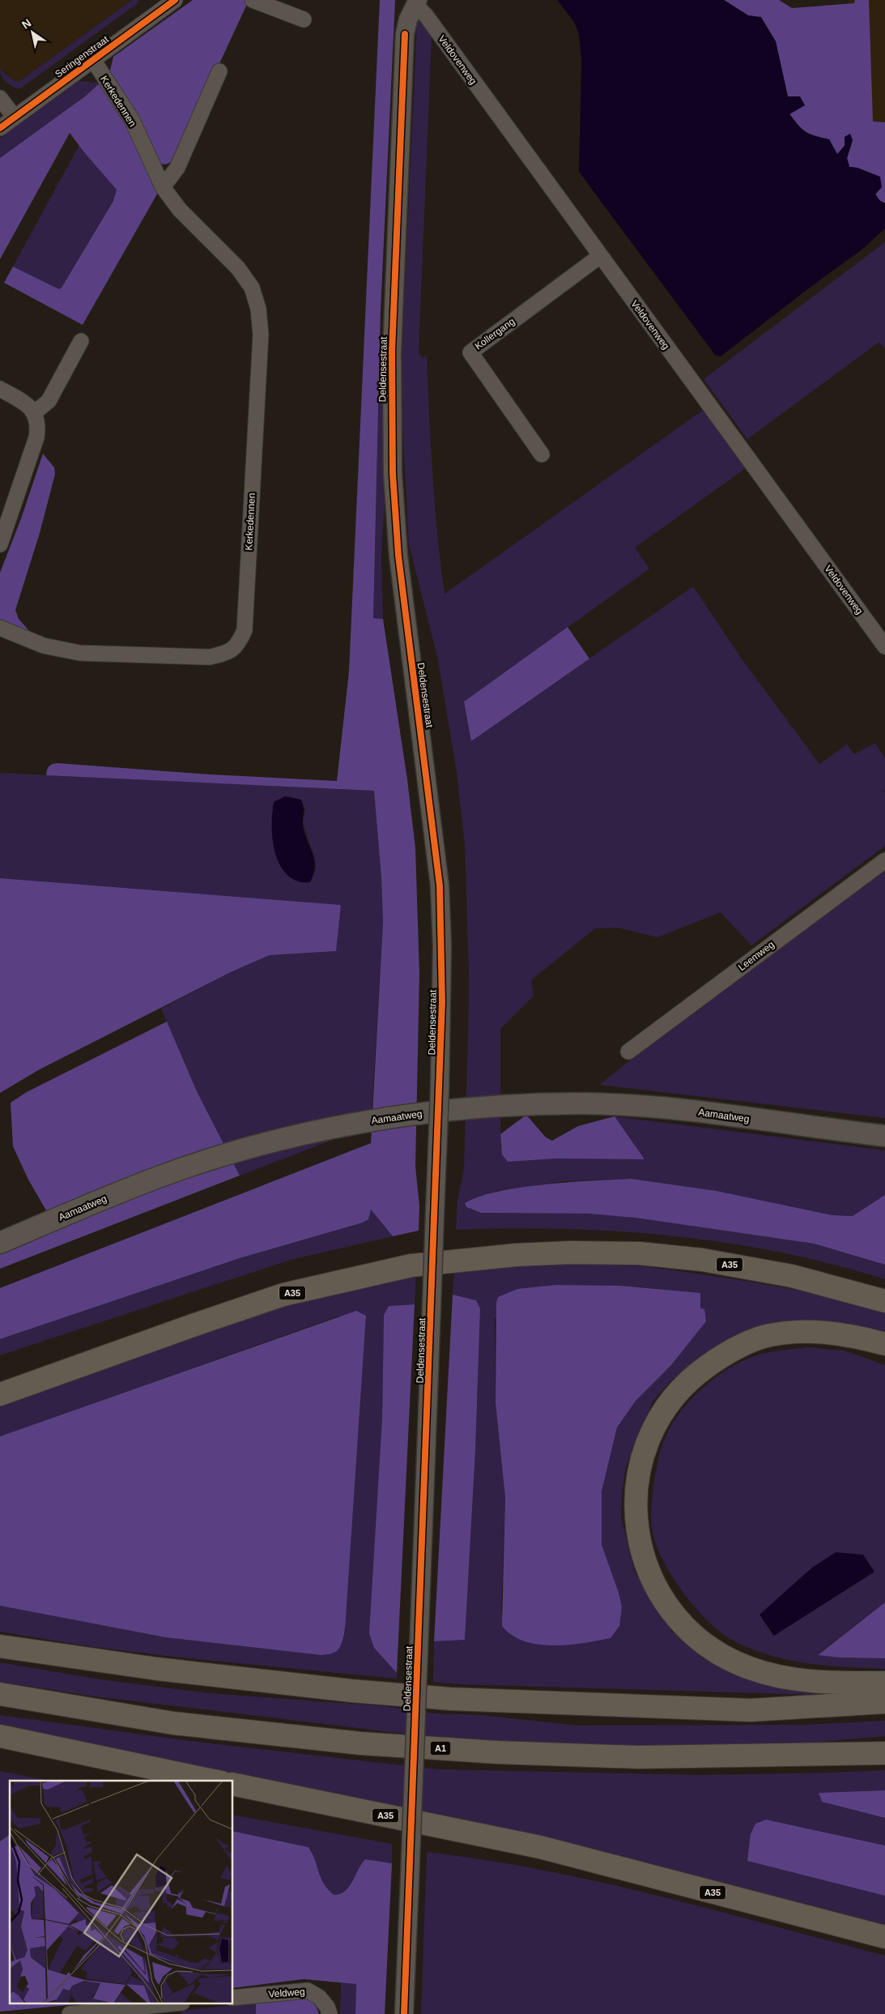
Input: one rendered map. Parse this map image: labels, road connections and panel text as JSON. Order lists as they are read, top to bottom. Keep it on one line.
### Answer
{"streets":{"highway":["A35","A1"],"main road":["Aamaatweg"],"street":["Seringenstraat","Veldovenweg","Kerkedennen","Kollergang","Deldensestraat","Leemweg","Veldweg"]},"crossings":[["Seringenstraat","Kerkedennen"],["Veldovenweg","Kollergang"],["Veldovenweg","Deldensestraat"]],"north":"top left"}
